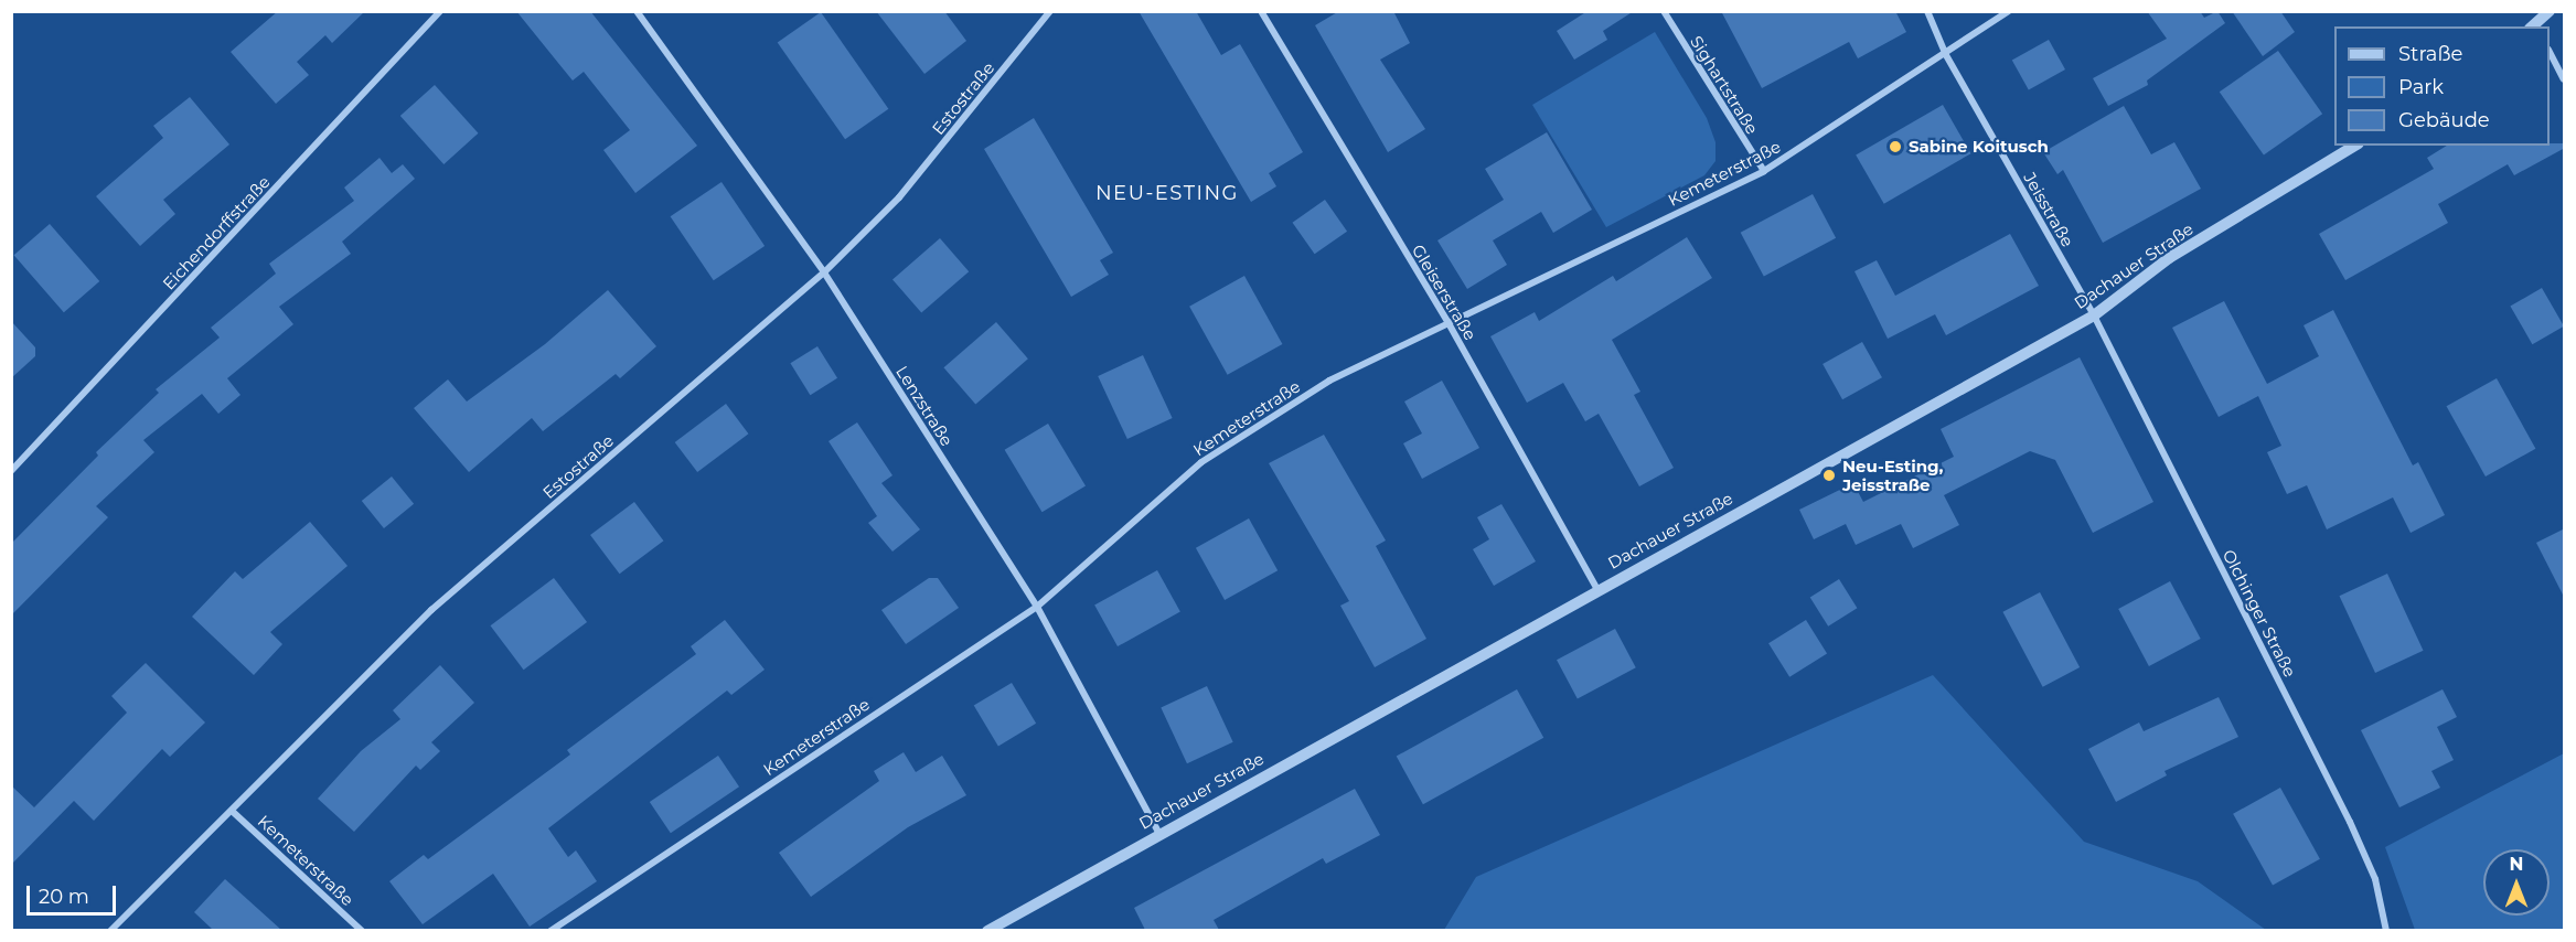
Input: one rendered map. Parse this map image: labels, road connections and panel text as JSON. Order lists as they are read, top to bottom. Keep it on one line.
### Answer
{"streets":{"street":["Sighartstraße","Estostraße","Kemeterstraße","Jeisstraße","Eichendorffstraße","Dachauer Straße","Gleiserstraße","Lenzstraße","Olchinger Straße"]},"crossings":[["Sighartstraße","Kemeterstraße"],["Estostraße","Kemeterstraße"],["Estostraße","Lenzstraße"],["Kemeterstraße","Jeisstraße"],["Kemeterstraße","Gleiserstraße"],["Kemeterstraße","Lenzstraße"],["Jeisstraße","Dachauer Straße"],["Jeisstraße","Olchinger Straße"],["Dachauer Straße","Gleiserstraße"],["Dachauer Straße","Lenzstraße"],["Dachauer Straße","Olchinger Straße"]],"districts":["NEU-ESTING"],"places":["Sabine Koitusch","Neu-Esting, Jeisstraße"],"legend":["Straße","Park","Gebäude"],"scale_bar":"20 m","north":"top"}
